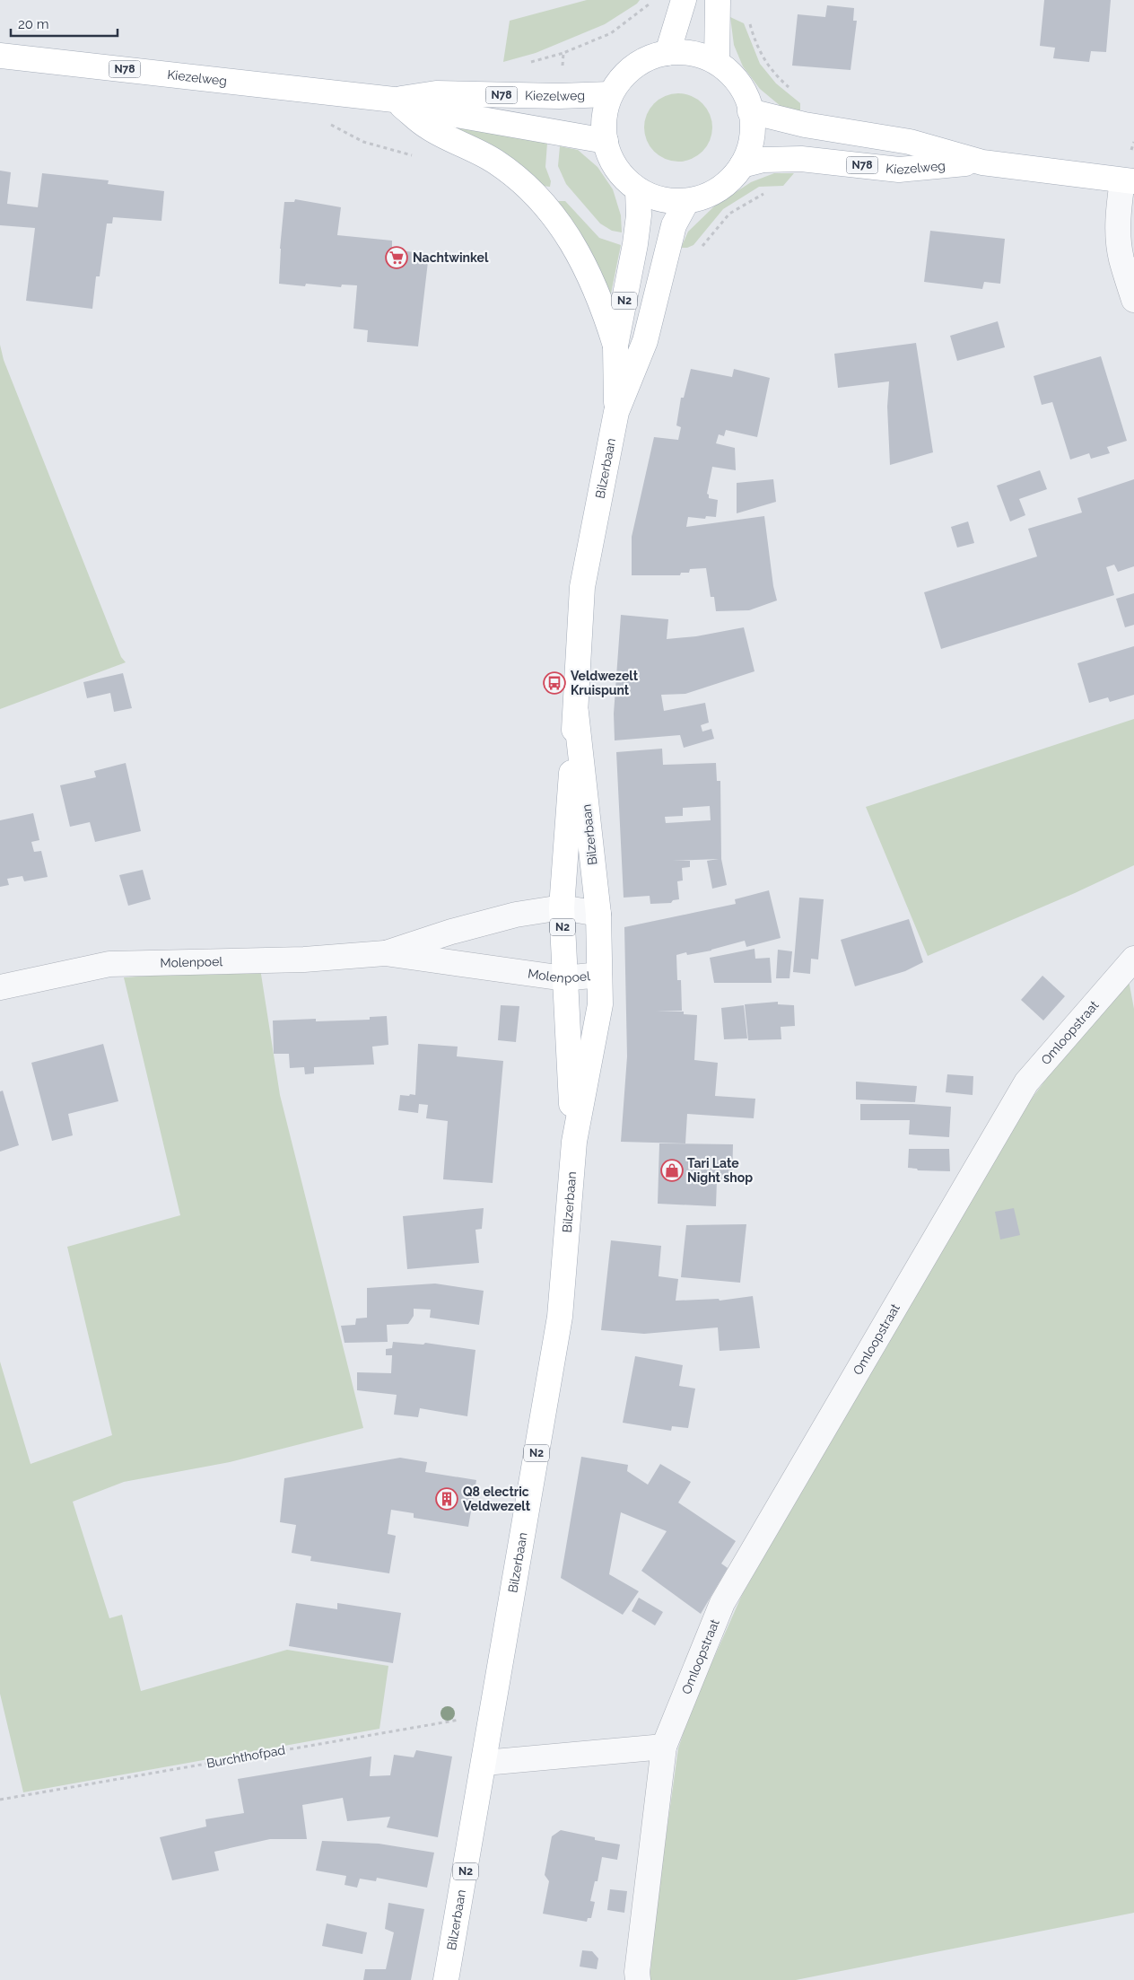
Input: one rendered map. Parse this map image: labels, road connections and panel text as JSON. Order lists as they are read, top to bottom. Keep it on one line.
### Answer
{"streets":{"main road":["N78","Kiezelweg","N2","Bilzerbaan"],"street":["Molenpoel","Omloopstraat"],"path":["Burchthofpad"]},"crossings":[["Kiezelweg","Bilzerbaan"],["Bilzerbaan","Molenpoel"],["Bilzerbaan","Burchthofpad"]],"places":{"supermarket":["Nachtwinkel"],"bus stop":["Veldwezelt Kruispunt"],"shop":["Tari Late Night shop"],"building":["Q8 electric Veldwezelt"]},"scale_bar":"20 m"}
